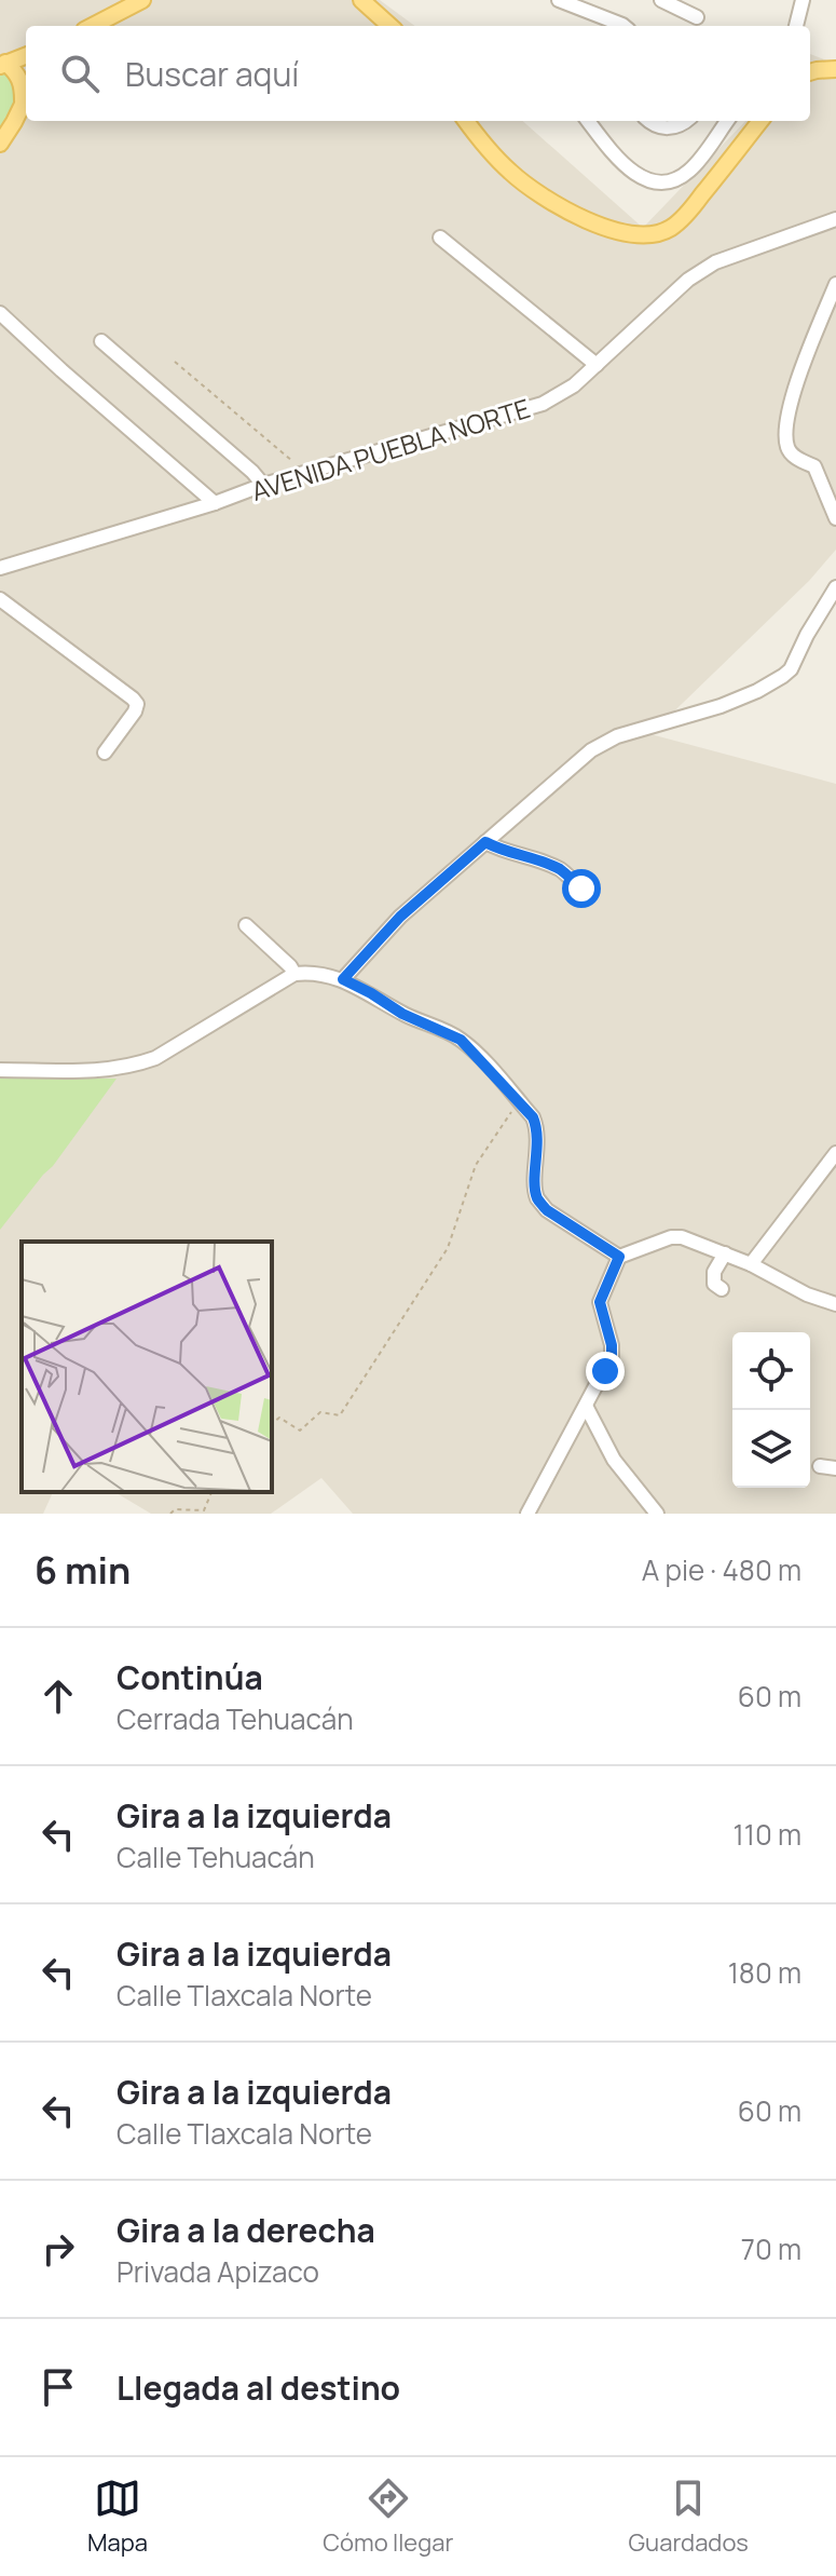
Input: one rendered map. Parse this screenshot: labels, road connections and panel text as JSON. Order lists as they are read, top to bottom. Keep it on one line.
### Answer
{"streets":{"street":["AVENIDA PUEBLA NORTE"]},"page":{"search":"Buscar aquí","heading":["6 min","A pie · 480 m"],"list":[["Continúa","Cerrada Tehuacán","60 m"],["Gira a la izquierda","Calle Tehuacán","110 m"],["Gira a la izquierda","Calle Tlaxcala Norte","180 m"],["Gira a la izquierda","Calle Tlaxcala Norte","60 m"],["Gira a la derecha","Privada Apizaco","70 m"],"Llegada al destino"],"nav":["Mapa","Cómo llegar","Guardados"]}}
